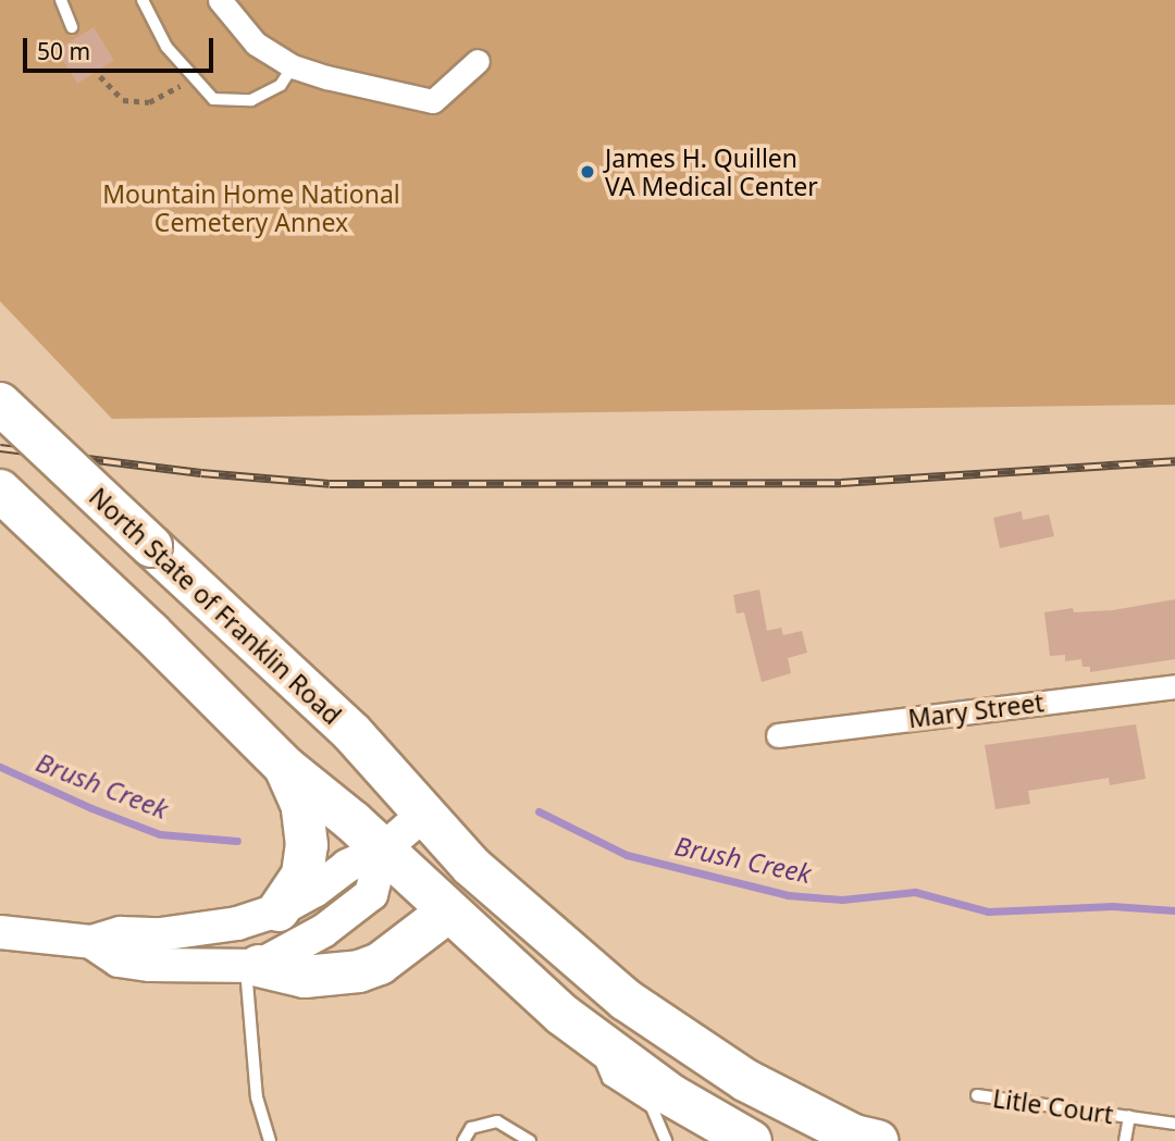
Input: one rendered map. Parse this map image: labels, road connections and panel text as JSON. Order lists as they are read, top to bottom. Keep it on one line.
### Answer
{"streets":{"highway":["North State of Franklin Road"],"street":["Mary Street"],"lane":["Litle Court"]},"water":["Brush Creek"],"parks":["Mountain Home National Cemetery Annex"],"places":["James H. Quillen VA Medical Center"],"scale_bar":"50 m"}
